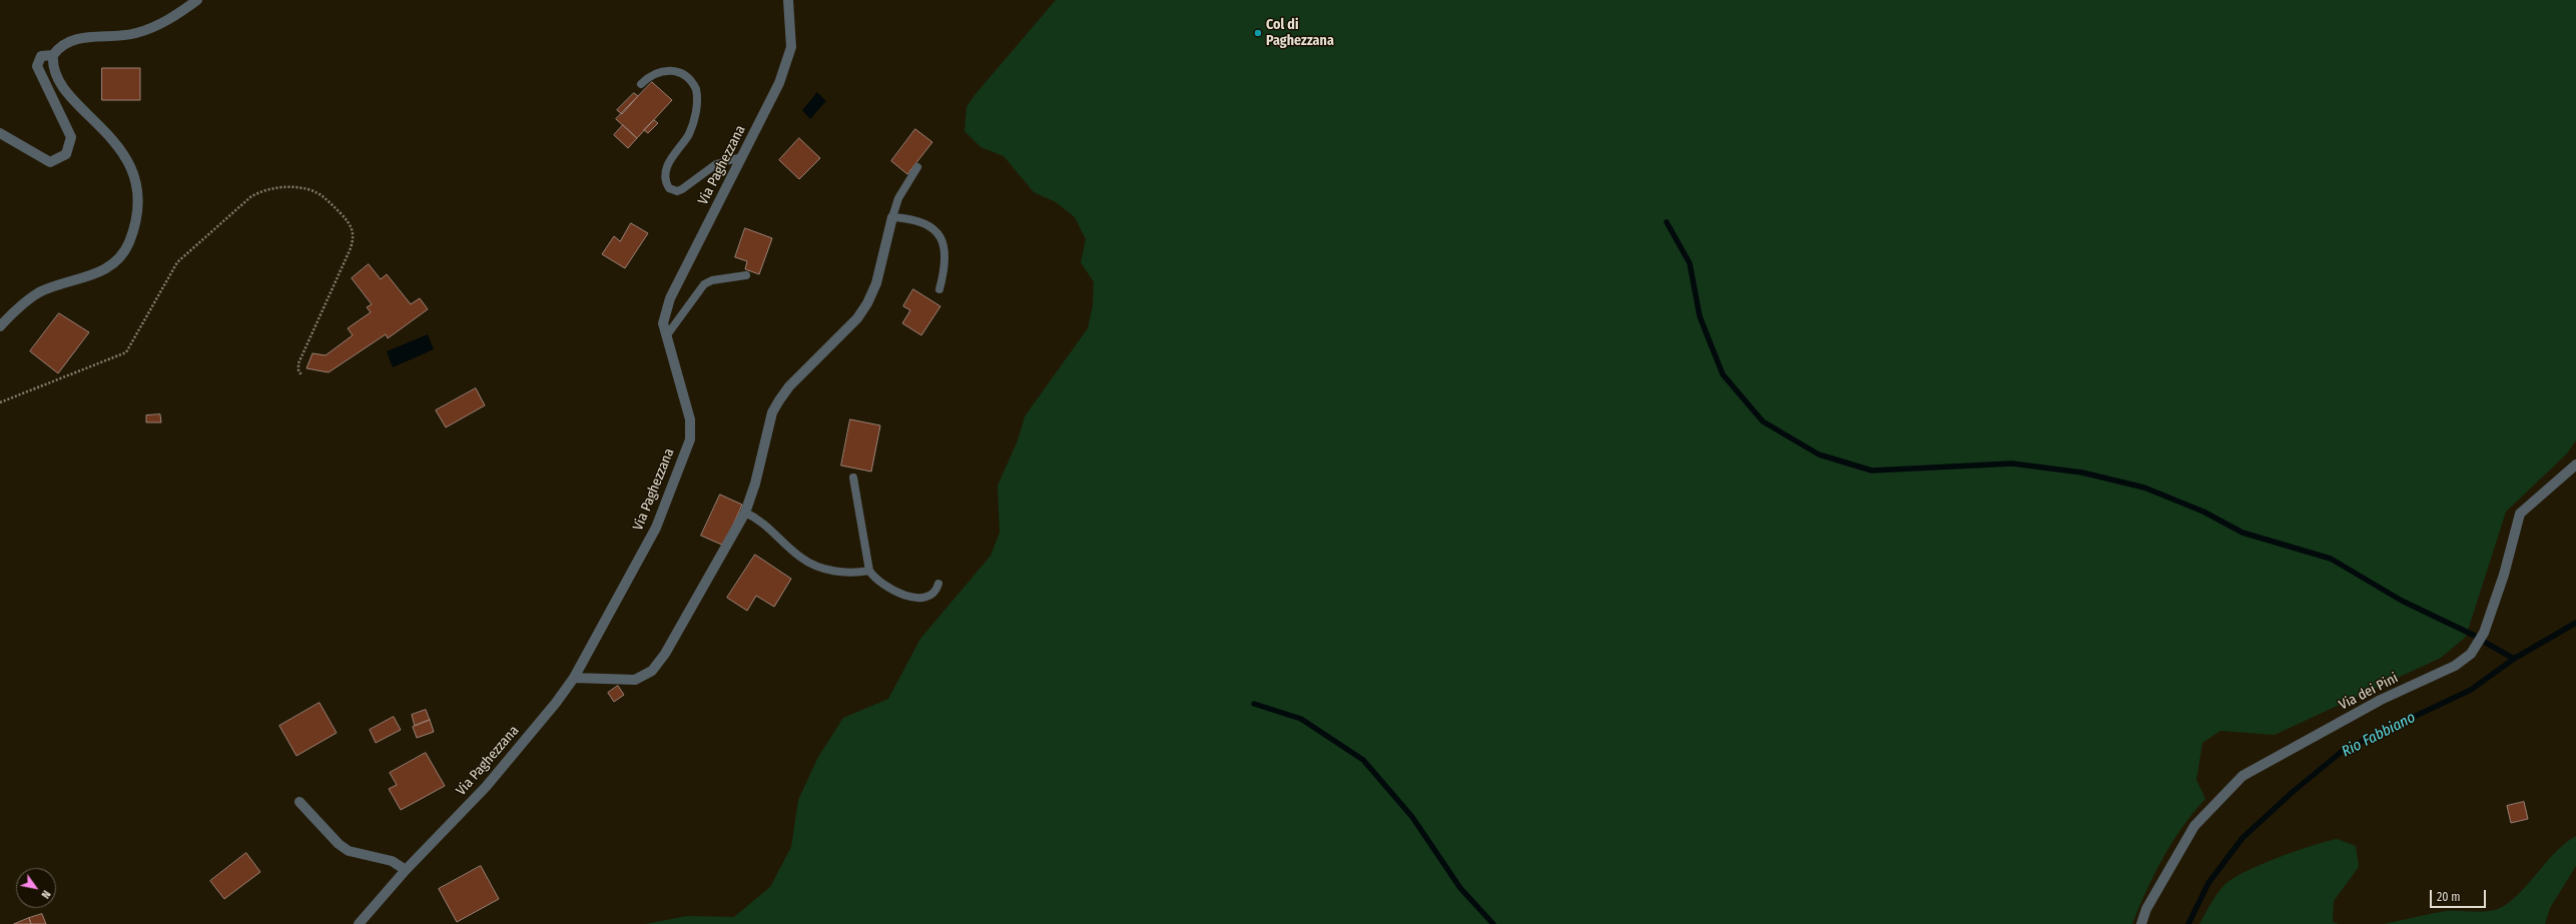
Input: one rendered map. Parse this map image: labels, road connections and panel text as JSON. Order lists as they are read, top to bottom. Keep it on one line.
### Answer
{"streets":{"street":["Via Paghezzana","Via dei Pini"]},"water":["Rio Fabbiano"],"places":["Col di Paghezzana"],"scale_bar":"20 m","north":"bottom right"}
